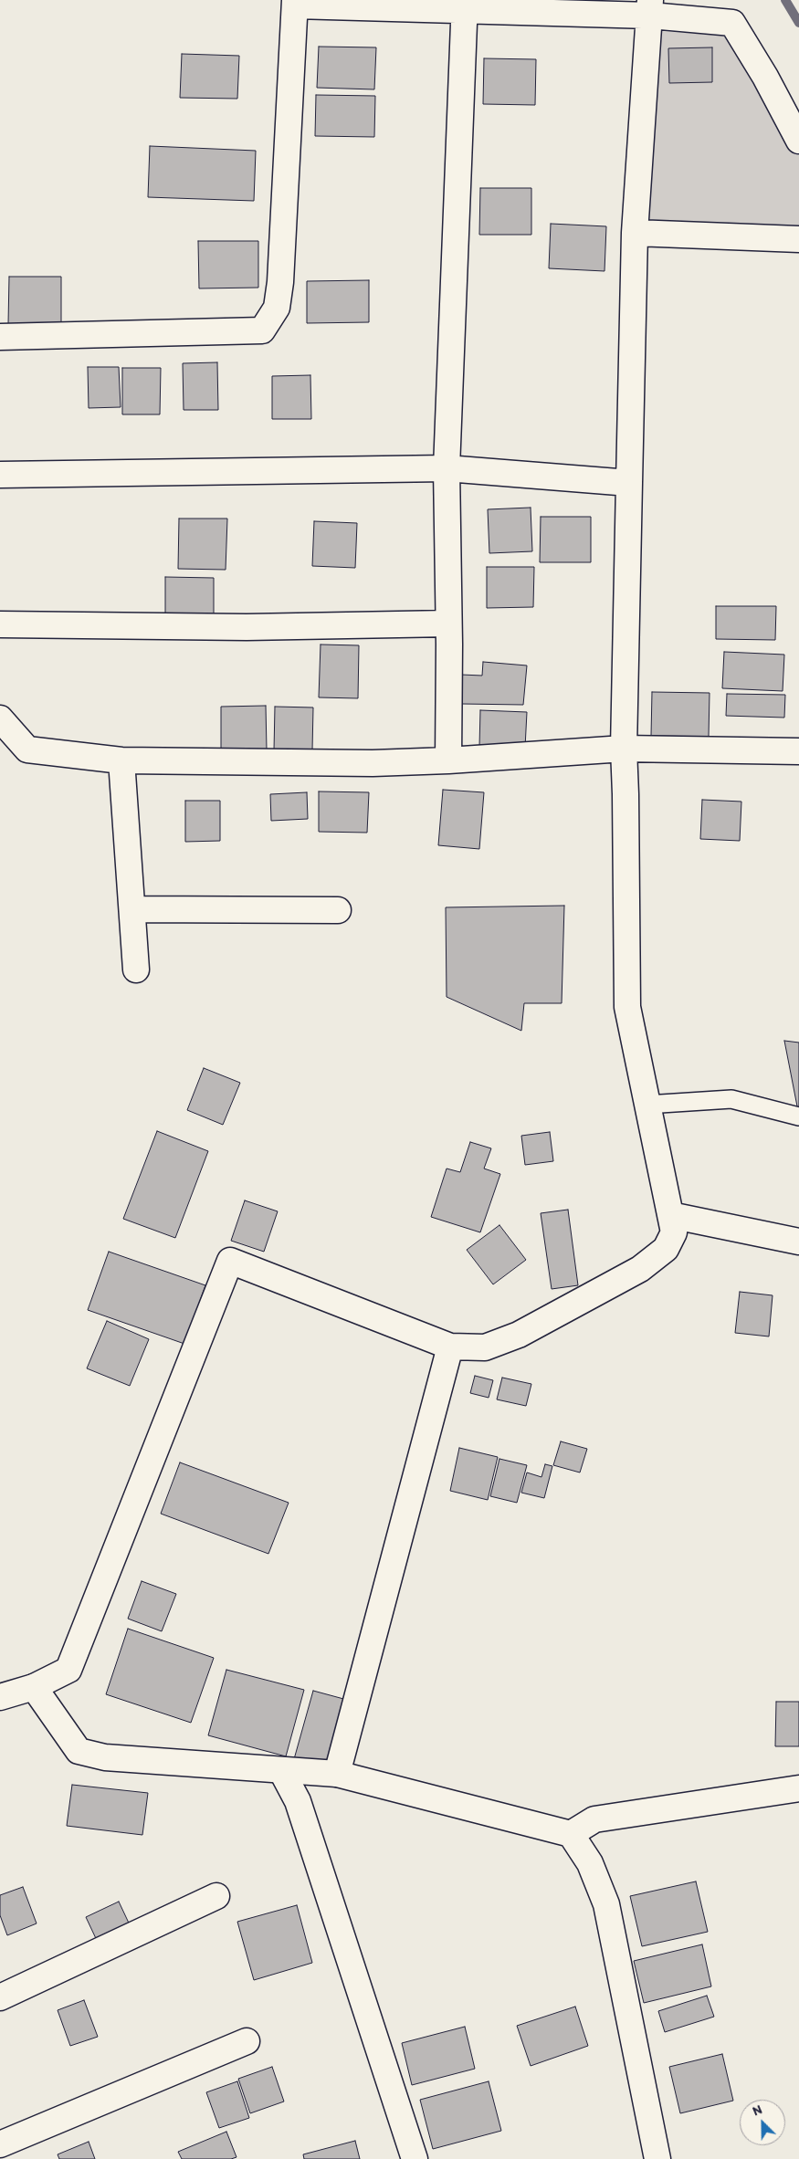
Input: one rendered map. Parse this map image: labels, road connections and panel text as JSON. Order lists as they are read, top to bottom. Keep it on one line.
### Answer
{"north":"top left"}
